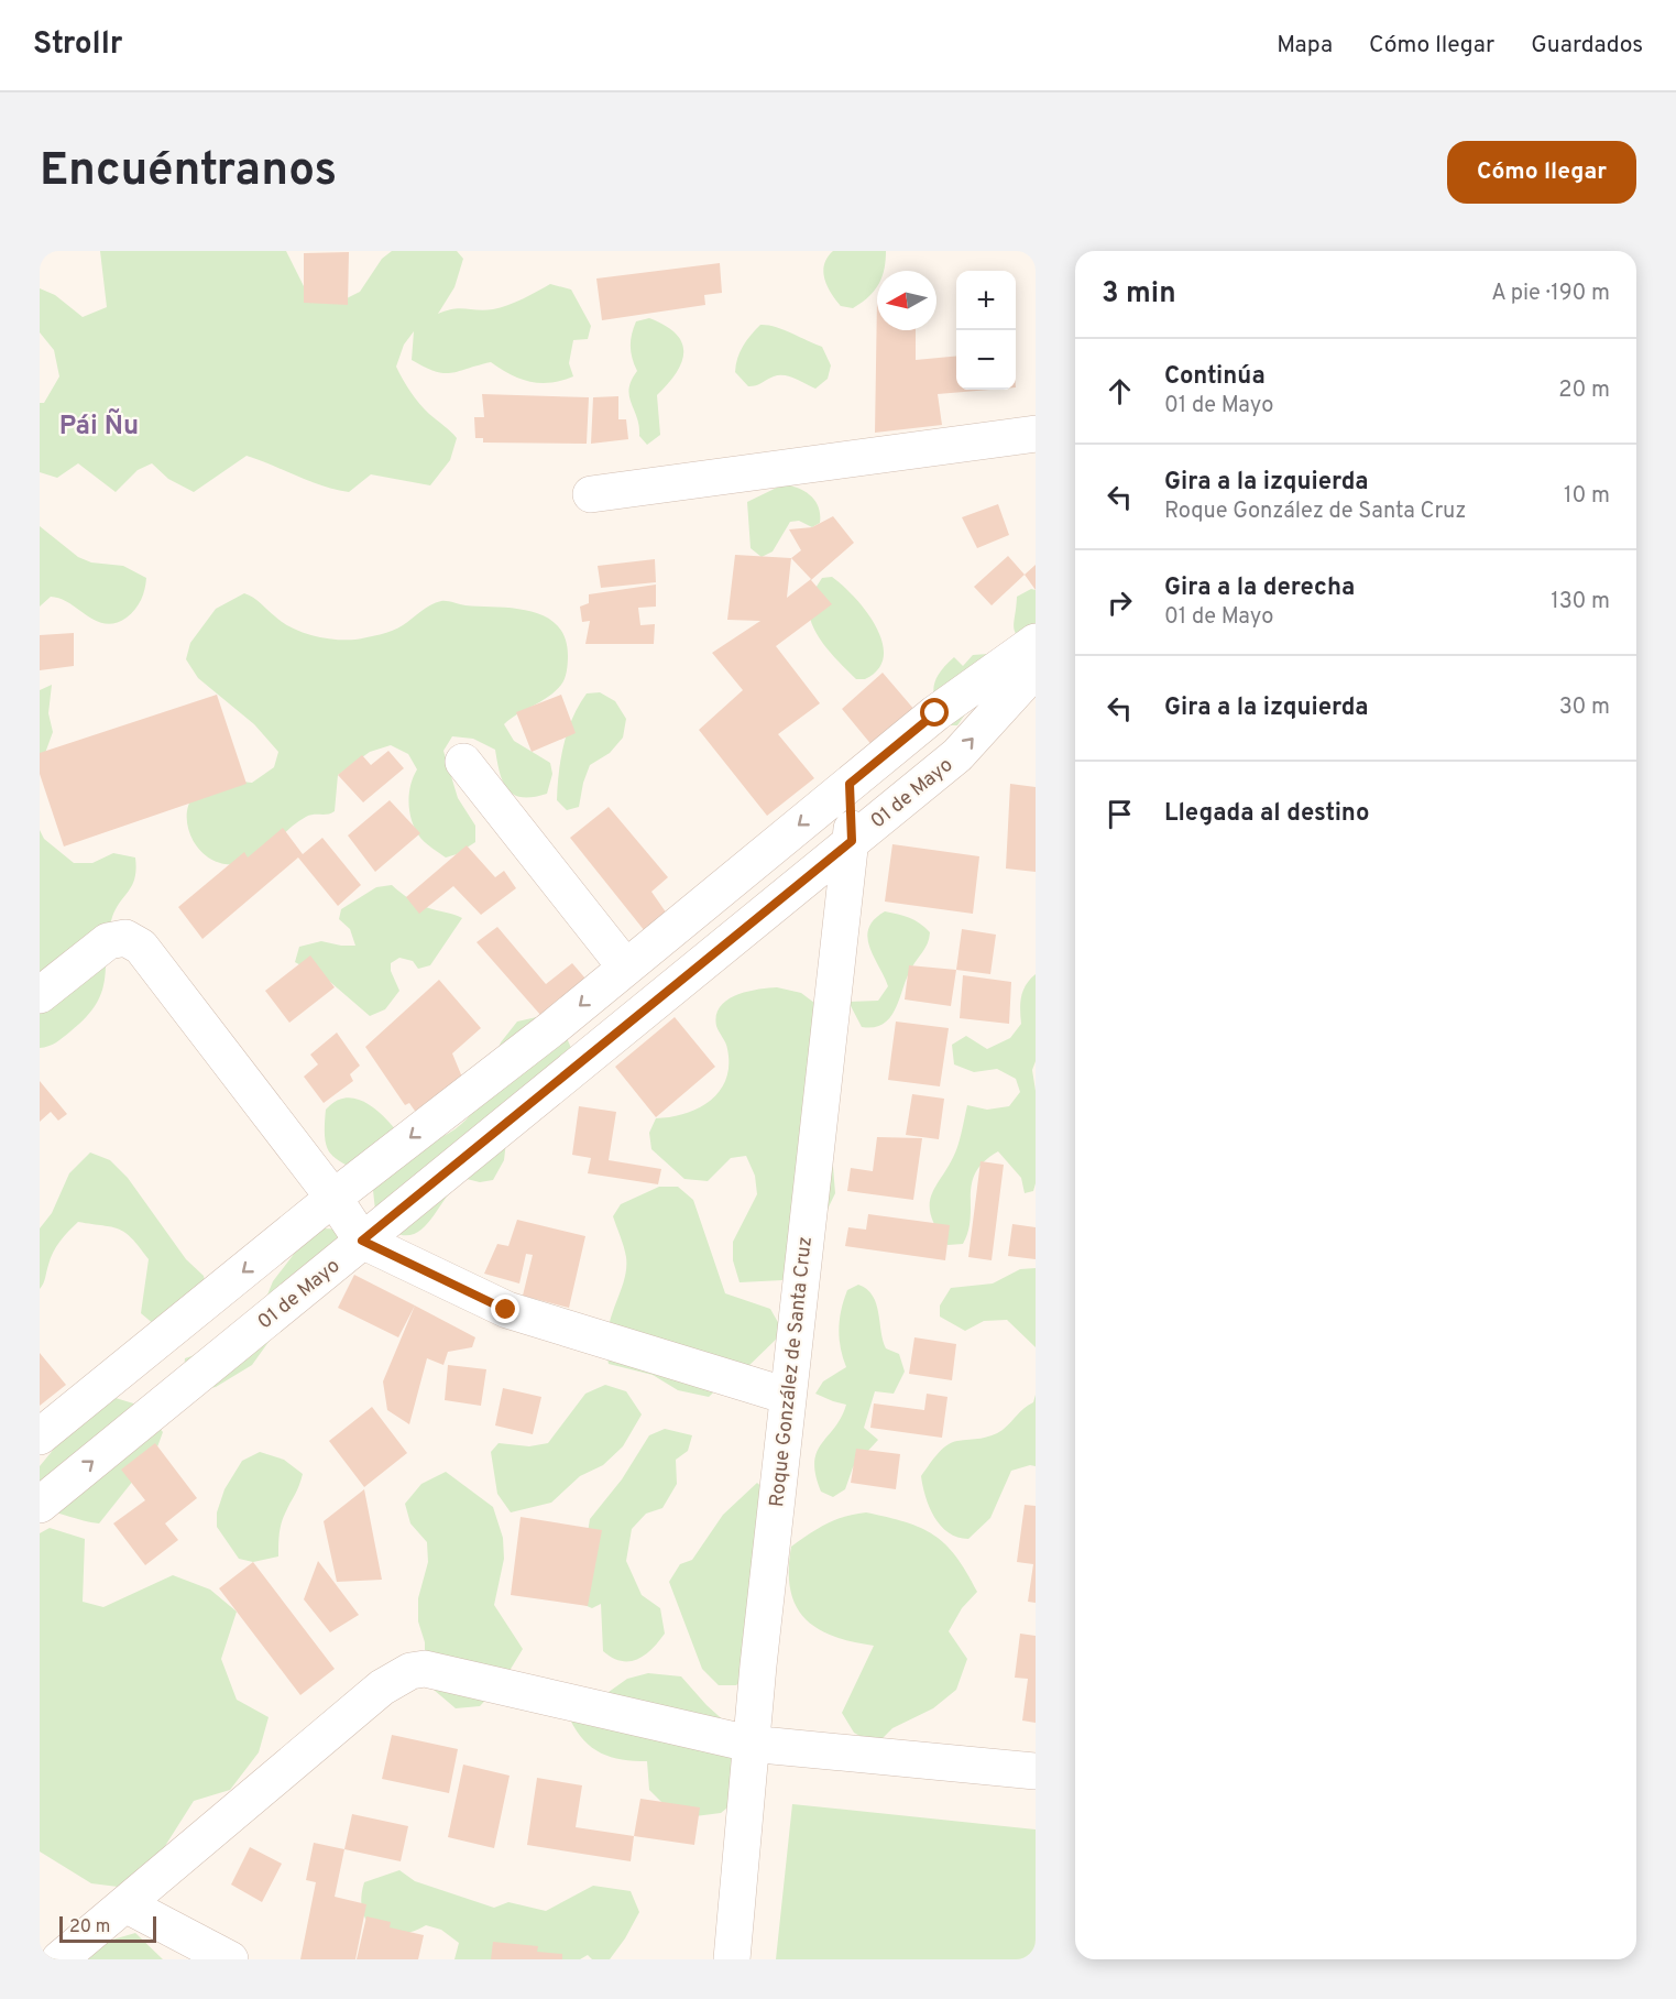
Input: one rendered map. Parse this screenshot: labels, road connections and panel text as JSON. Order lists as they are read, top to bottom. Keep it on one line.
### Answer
{"streets":{"street":["01 de Mayo","Roque González de Santa Cruz"]},"crossings":[["01 de Mayo","Roque González de Santa Cruz"]],"districts":["Pa´i Ñu"],"scale_bar":"20 m","north":"left","page":{"header":"Strollr","nav":["Mapa","Cómo llegar","Guardados"],"buttons":"Cómo llegar","title":"Encuéntranos","heading":["3 min","A pie · 190 m"],"map_buttons":["+","−"],"list":[["Continúa","01 de Mayo","20 m"],["Gira a la izquierda","Roque González de Santa Cruz","10 m"],["Gira a la derecha","01 de Mayo","130 m"],["Gira a la izquierda","30 m"],"Llegada al destino"],"scale":"20 m"}}
